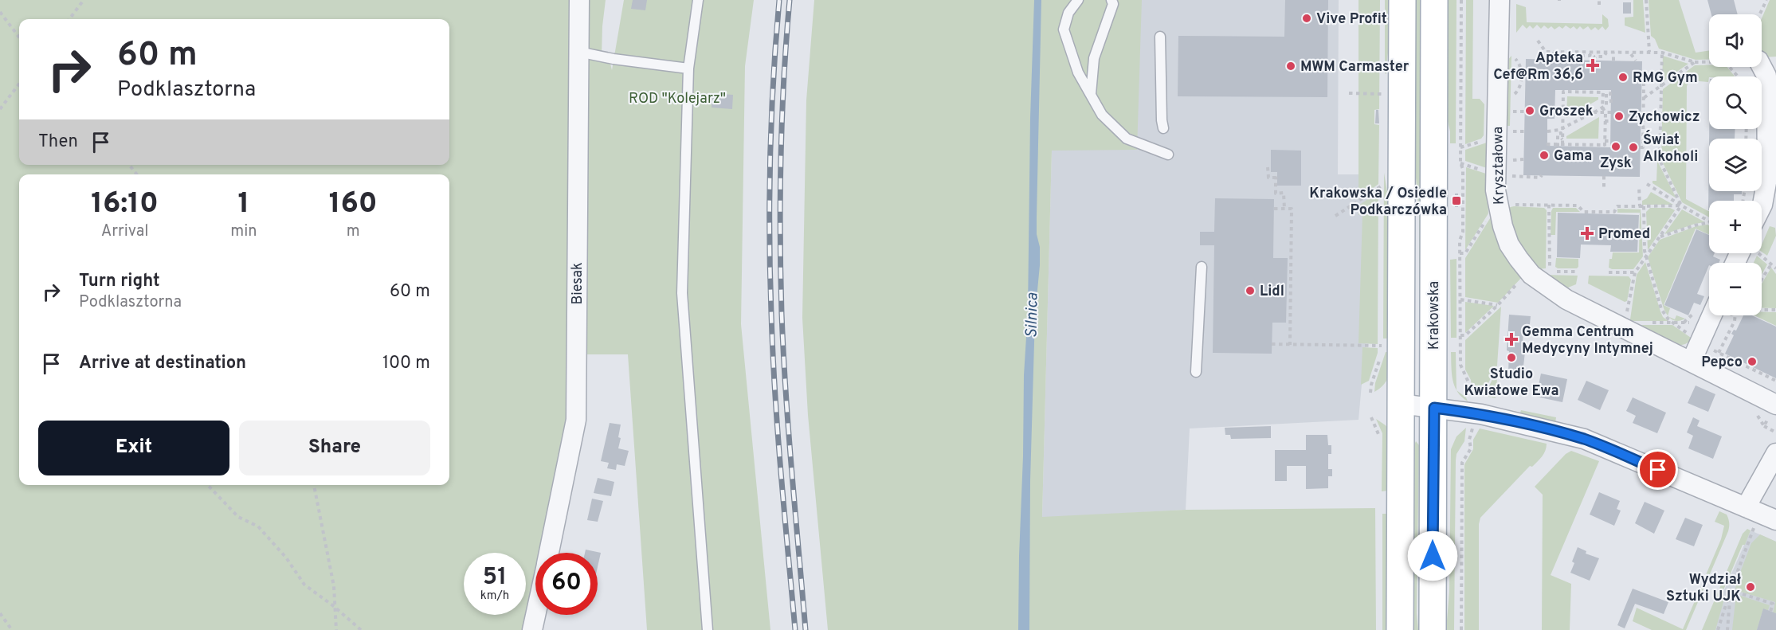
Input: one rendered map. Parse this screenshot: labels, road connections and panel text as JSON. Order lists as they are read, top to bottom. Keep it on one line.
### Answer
{"streets":{"main road":["Krakowska"],"street":["Kryształowa","Biesak"]},"water":["Silnica"],"parks":["ROD \"Kolejarz\""],"places":{"other":["Vive Profit","MWM Carmaster","RMG Gym","Groszek","Zychowicz","Zysk","Świat Alkoholi","Gama","Lidl","Studio Kwiatowe Ewa","Pepco","Wydział Sztuki UJK"],"health":["Apteka Cef@Rm 36,6","Promed","Gemma Centrum Medycyny Intymnej"],"transit":["Krakowska / Osiedle Podkarczówka"]},"page":{"map_buttons":["+","−"],"turn":["60 m","Podklasztorna"],"then":"Then","eta":["16:10","Arrival","1","min","160","m"],"list":[{"name":"Turn right","note":"Podklasztorna","value":"60 m"},{"name":"Arrive at destination","value":"100 m"}],"buttons":["Exit","Share"],"speed":"51 km/h","limit":"60"}}
